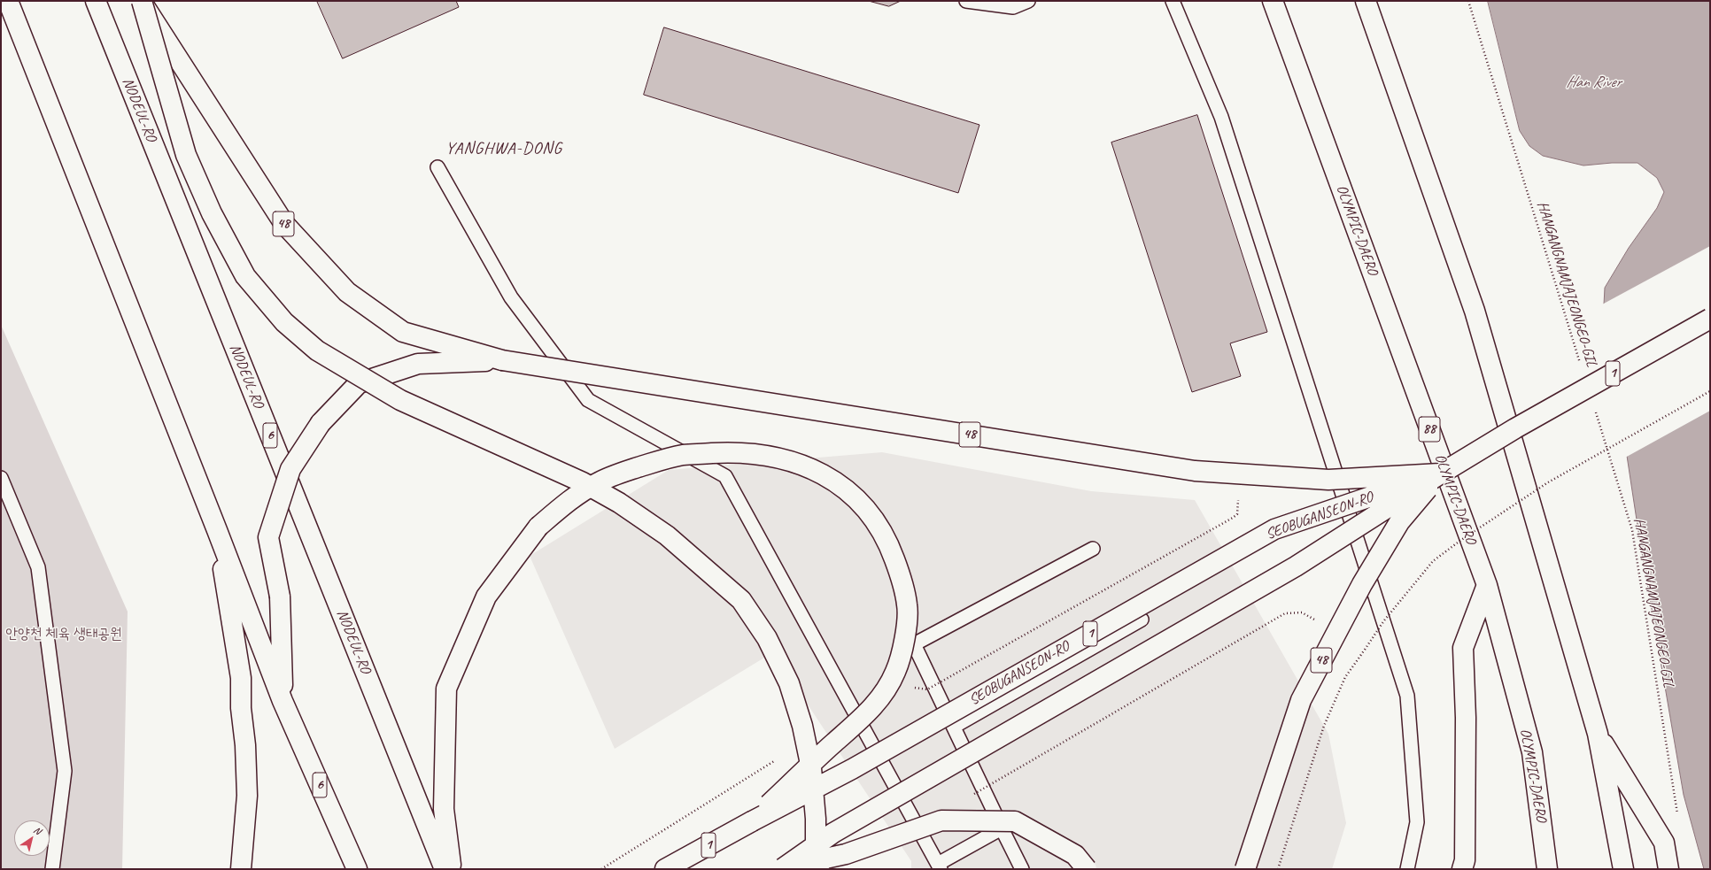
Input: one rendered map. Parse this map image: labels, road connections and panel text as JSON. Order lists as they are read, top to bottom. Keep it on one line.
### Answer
{"streets":{"main road":["NODEUL-RO","48","OLYMPIC-DAERO","1","88","6","SEOBUGANSEON-RO"],"path":["HANGANGNAMJAJEONGEO-GIL"]},"crossings":[["48","SEOBUGANSEON-RO"]],"districts":["YANGHWA-DONG"],"water":["Han River"],"parks":["안양천 체육 생태공원"],"north":"top right"}
